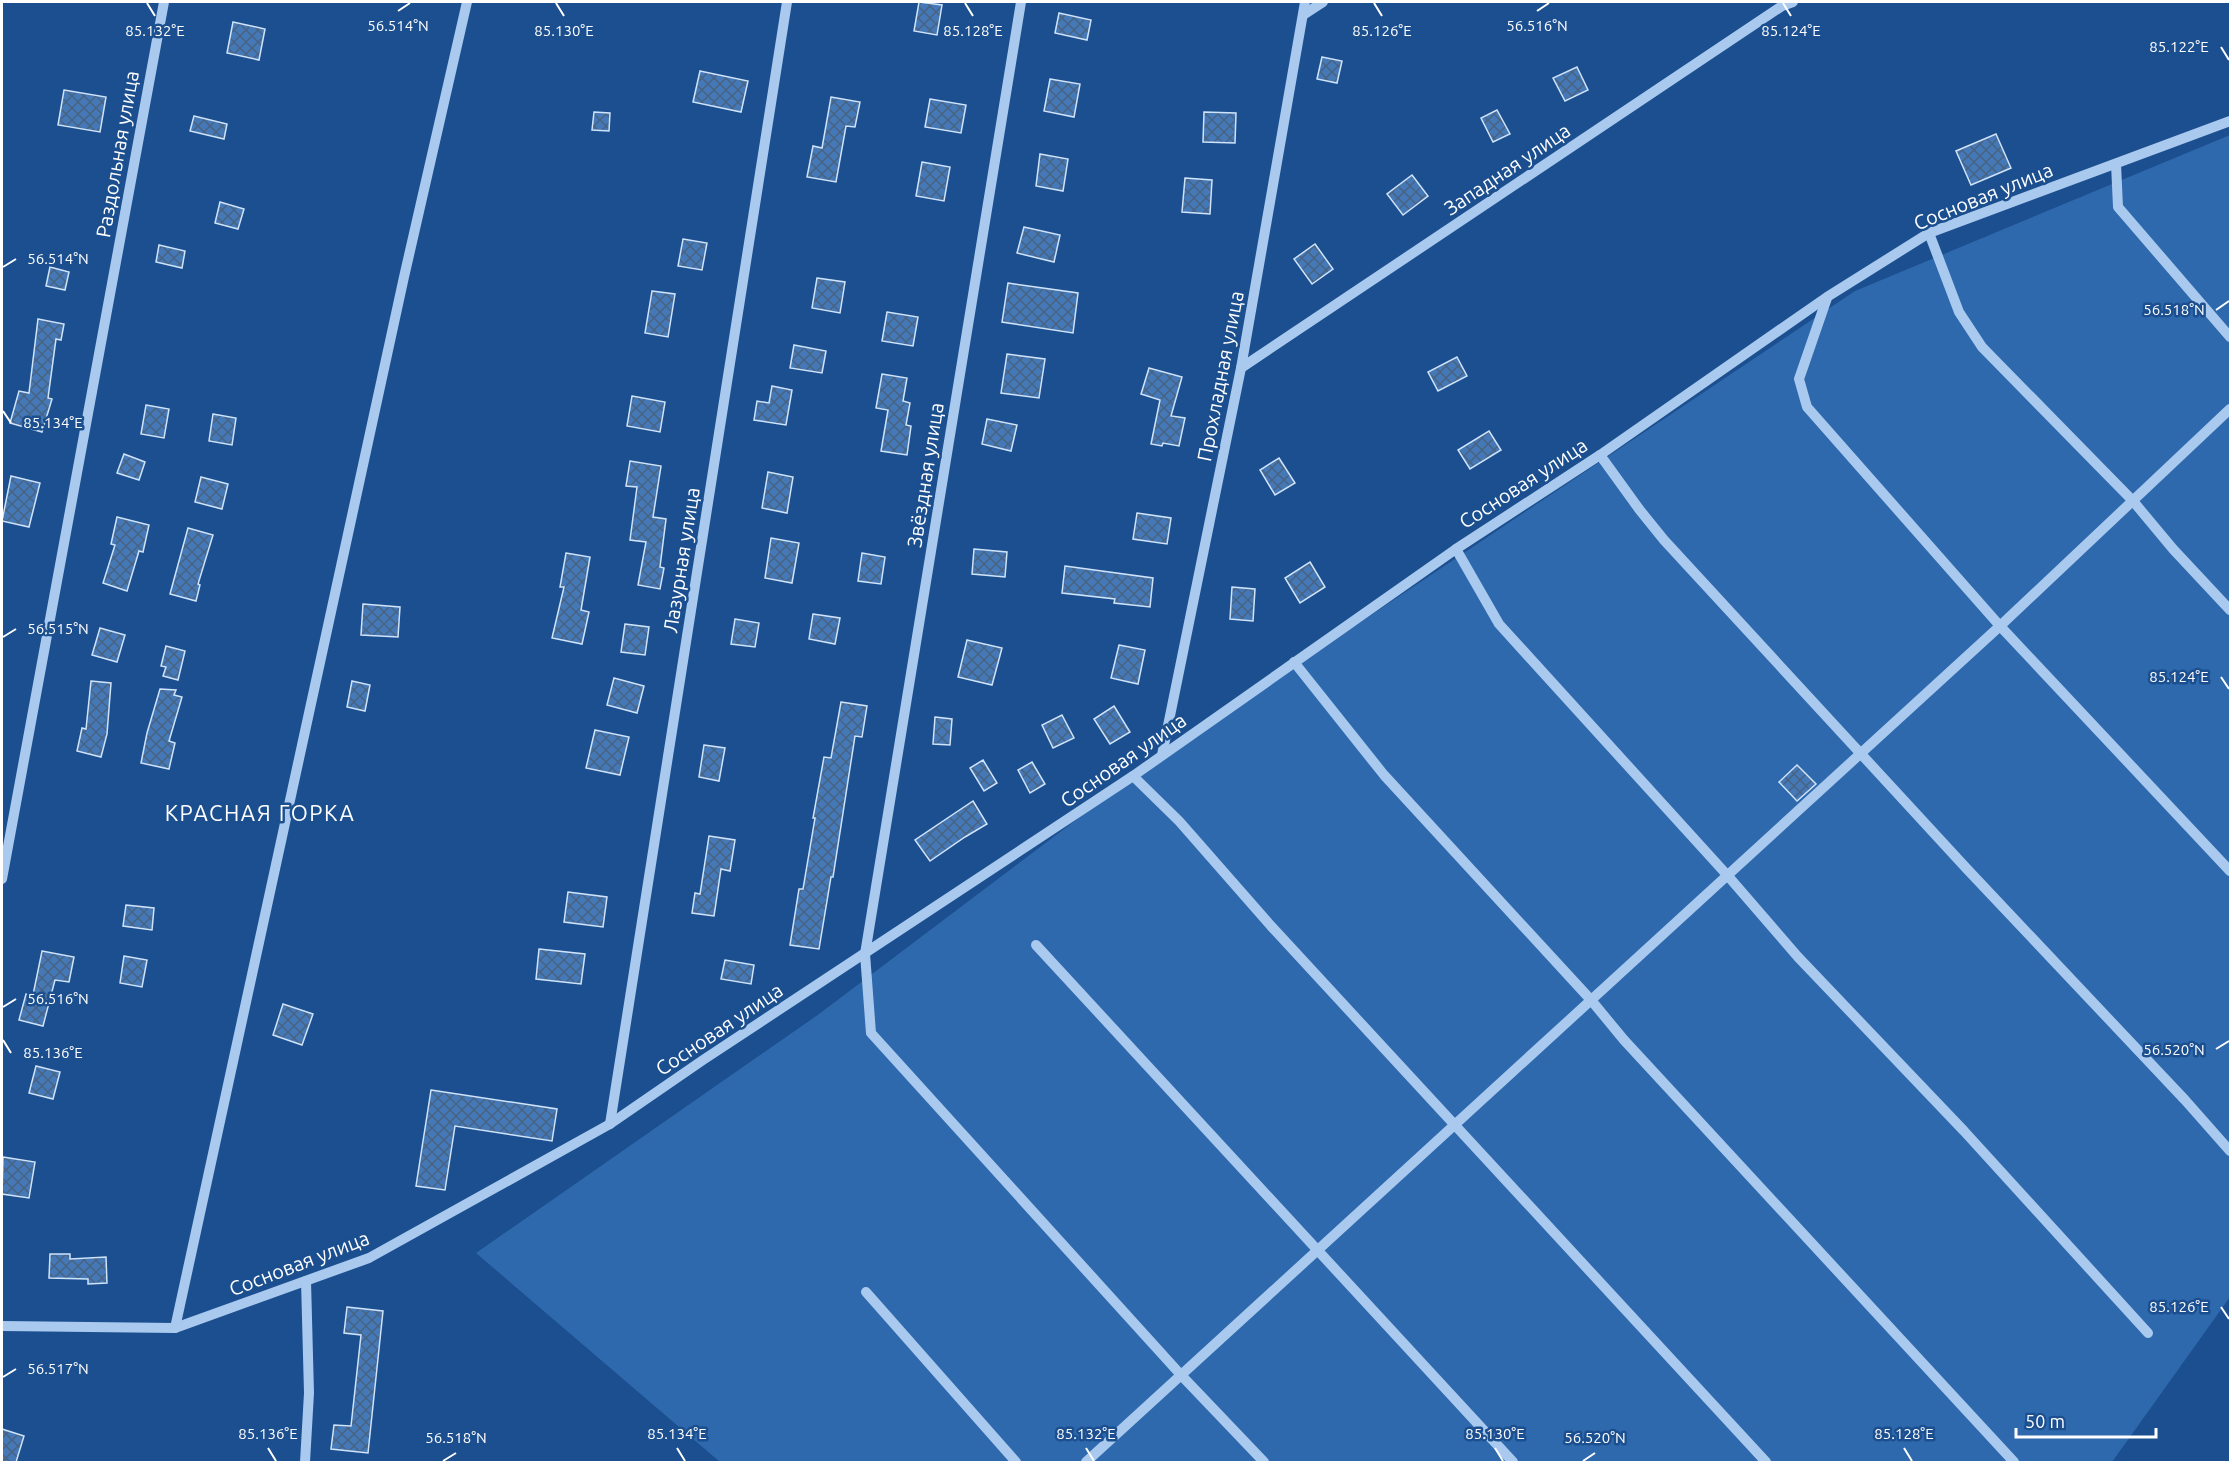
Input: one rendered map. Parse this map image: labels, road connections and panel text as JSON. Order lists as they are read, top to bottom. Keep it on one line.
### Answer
{"streets":{"street":["Раздольная улица","Западная улица","Сосновая улица","Прохладная улица","Звёздная улица","Лазурная улица"]},"crossings":[["Западная улица","Прохладная улица"],["Сосновая улица","Прохладная улица"],["Сосновая улица","Звёздная улица"],["Сосновая улица","Лазурная улица"]],"districts":["КРАСНАЯ ГОРКА"],"scale_bar":"50 m","coordinates":["56.514°N","56.516°N","85.132°E","85.130°E","85.128°E","85.126°E","85.124°E","85.122°E","56.518°N","85.134°E","56.515°N","56.520°N","85.136°E","56.517°N"]}
